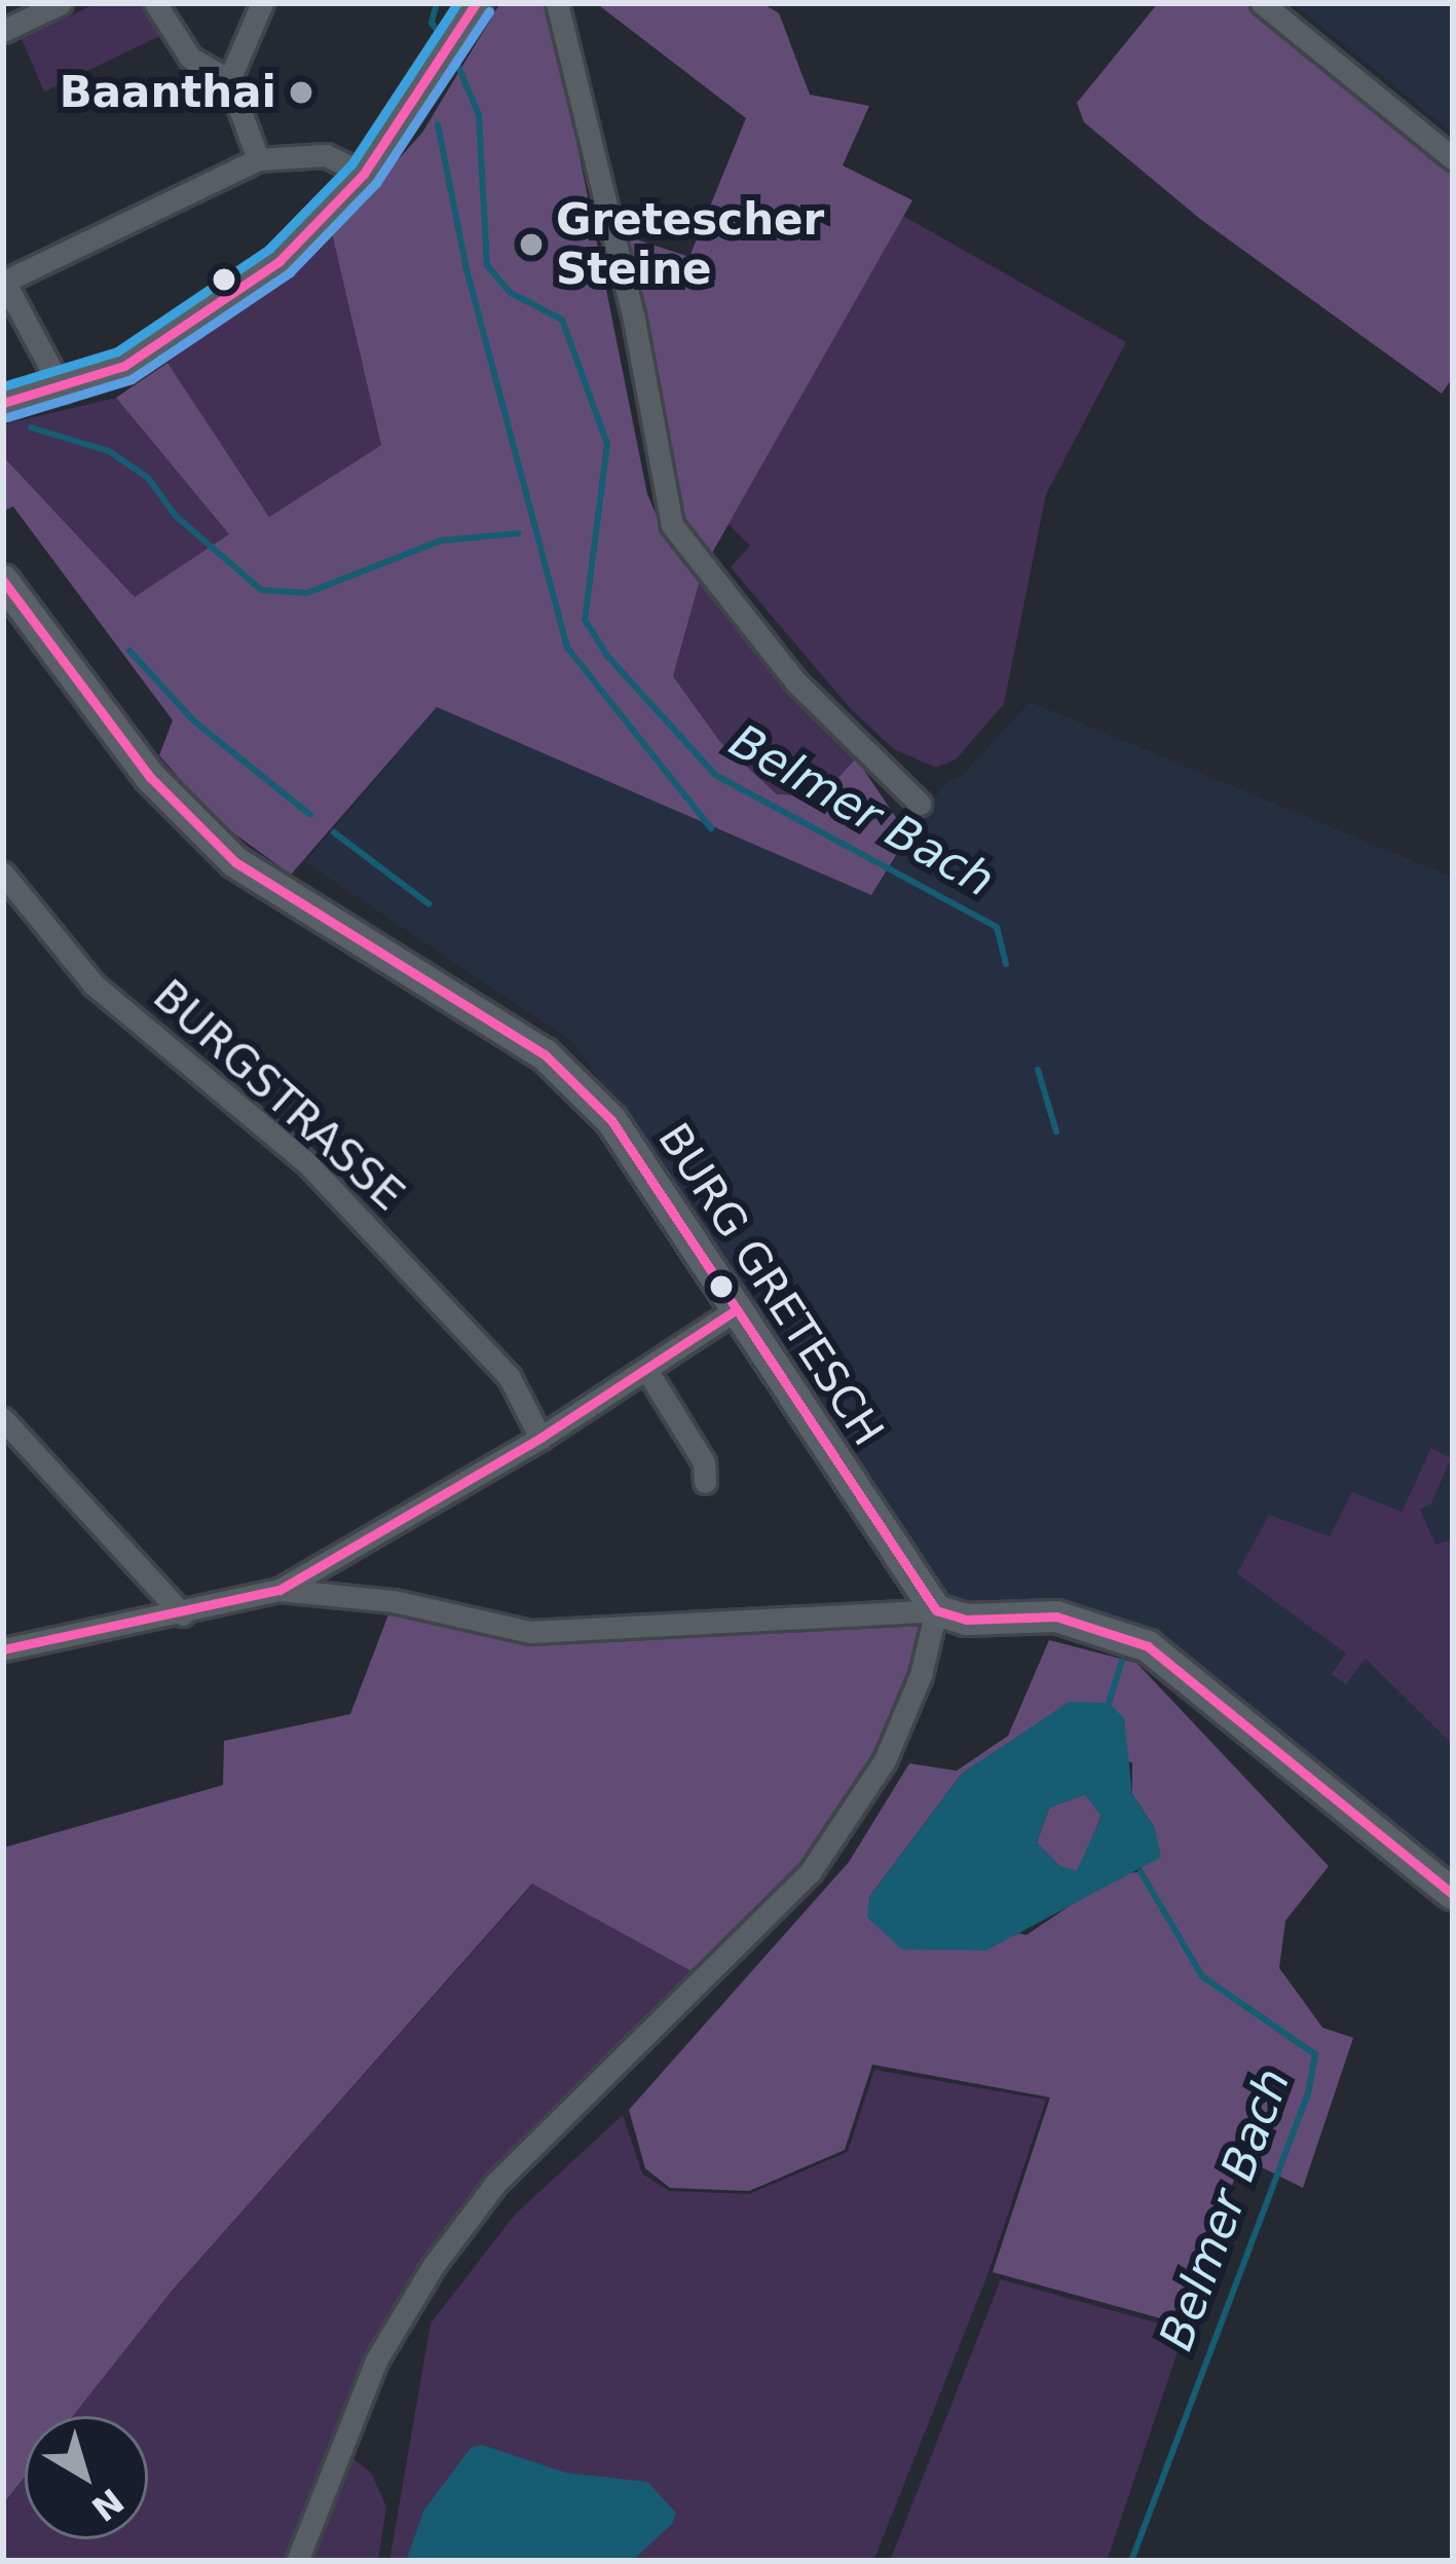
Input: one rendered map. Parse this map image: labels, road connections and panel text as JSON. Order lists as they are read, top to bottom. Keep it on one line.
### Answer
{"streets":{"street":["BURGSTRASSE","BURG GRETESCH"]},"water":["Belmer Bach"],"places":["Baanthai","Gretescher Steine"],"north":"bottom right"}
